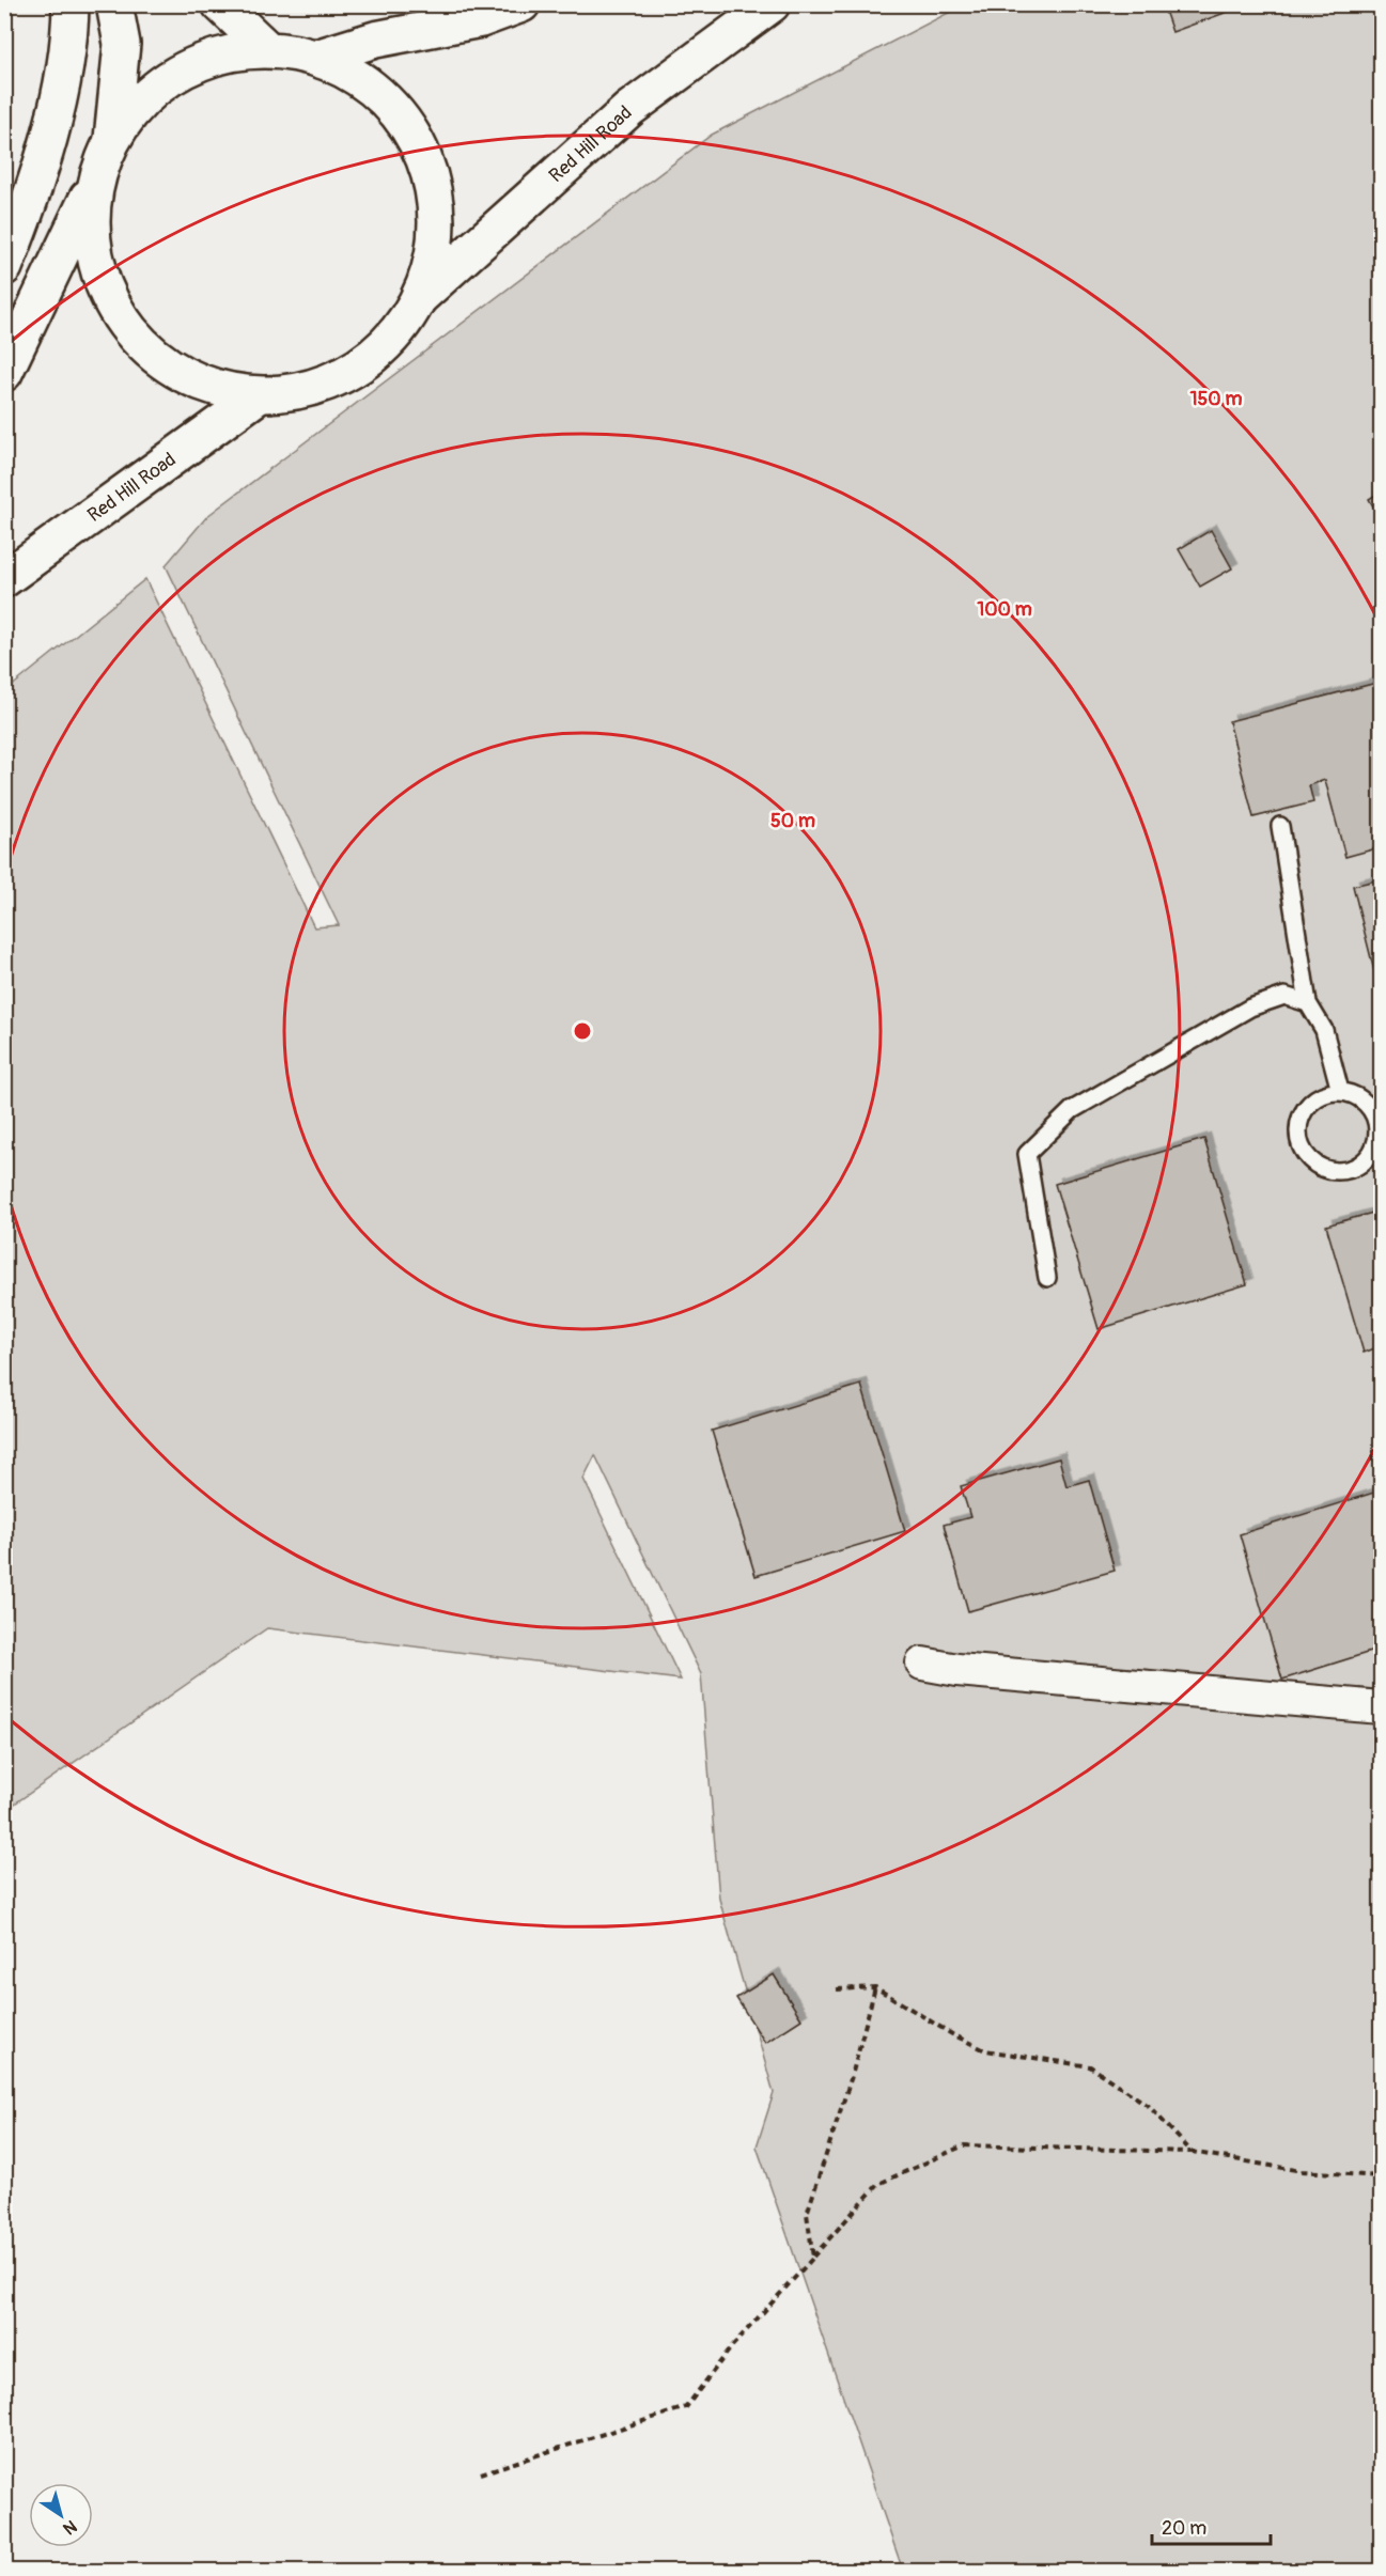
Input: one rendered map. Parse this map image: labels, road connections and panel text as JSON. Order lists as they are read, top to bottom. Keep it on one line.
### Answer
{"streets":{"main road":["Red Hill Road"]},"scale_bar":"20 m","north":"bottom right","rings":["150 m","100 m","50 m"]}
